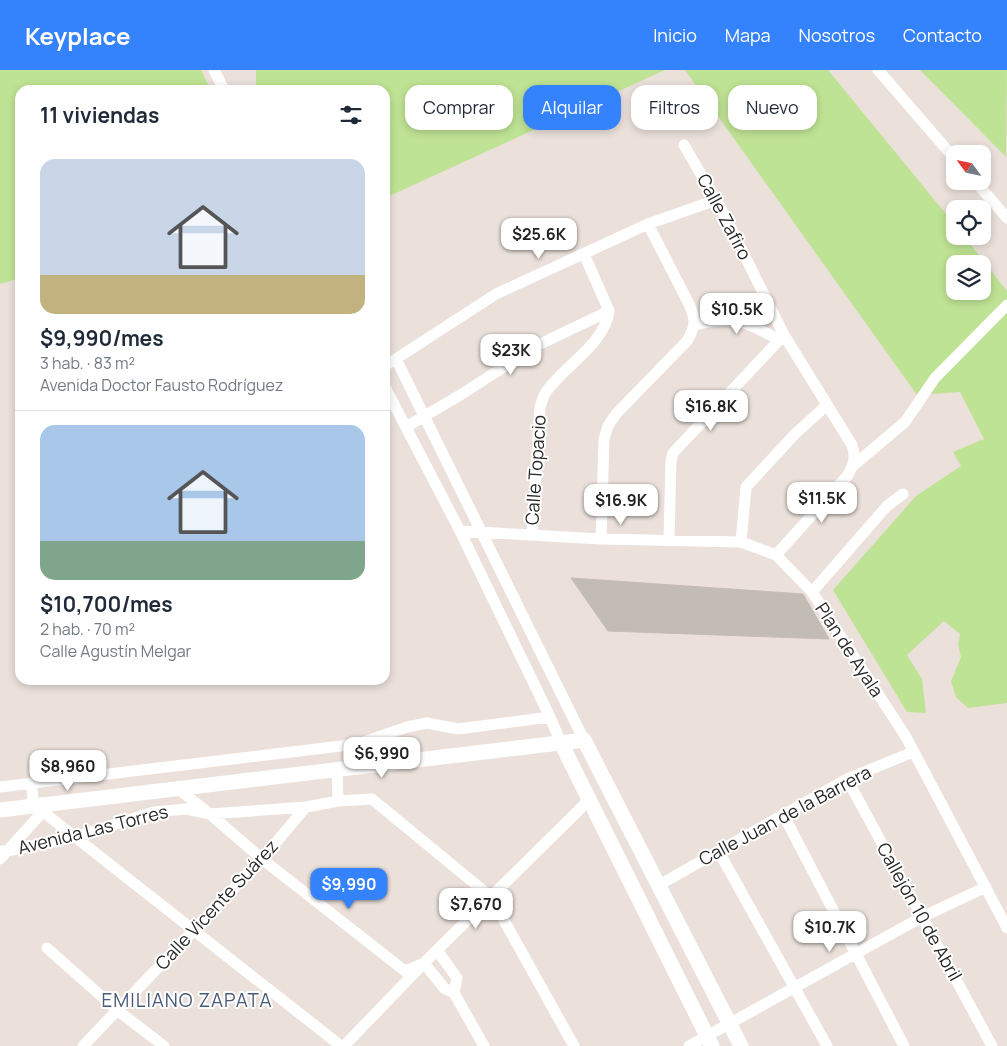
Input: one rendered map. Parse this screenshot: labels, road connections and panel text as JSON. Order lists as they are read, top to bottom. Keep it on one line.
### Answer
{"streets":{"street":["Calle Zafiro","Calle Topacio","Plan de Ayala","Calle Juan de la Barrera","Avenida Las Torres","Calle Vicente Suárez","Callejón 10 de Abril"]},"crossings":[["Plan de Ayala","Calle Juan de la Barrera"],["Calle Juan de la Barrera","Callejón 10 de Abril"],["Avenida Las Torres","Calle Vicente Suárez"]],"districts":["EMILIANO ZAPATA"],"north":"top left","page":{"header":"Keyplace","nav":["Inicio","Mapa","Nosotros","Contacto"],"chip":["Comprar","Alquilar","Filtros","Nuevo"],"heading":"11 viviendas","list":[{"name":"$9,990/mes","note":"3 hab. · 83 m² · Avenida Doctor Fausto Rodríguez"},{"name":"$10,700/mes","note":"2 hab. · 70 m² · Calle Agustín Melgar"}],"price":["$25.6K","$10.5K","$23K","$16.8K","$11.5K","$16.9K","$6,990","$8,960","$9,990","$7,670","$10.7K"]}}
